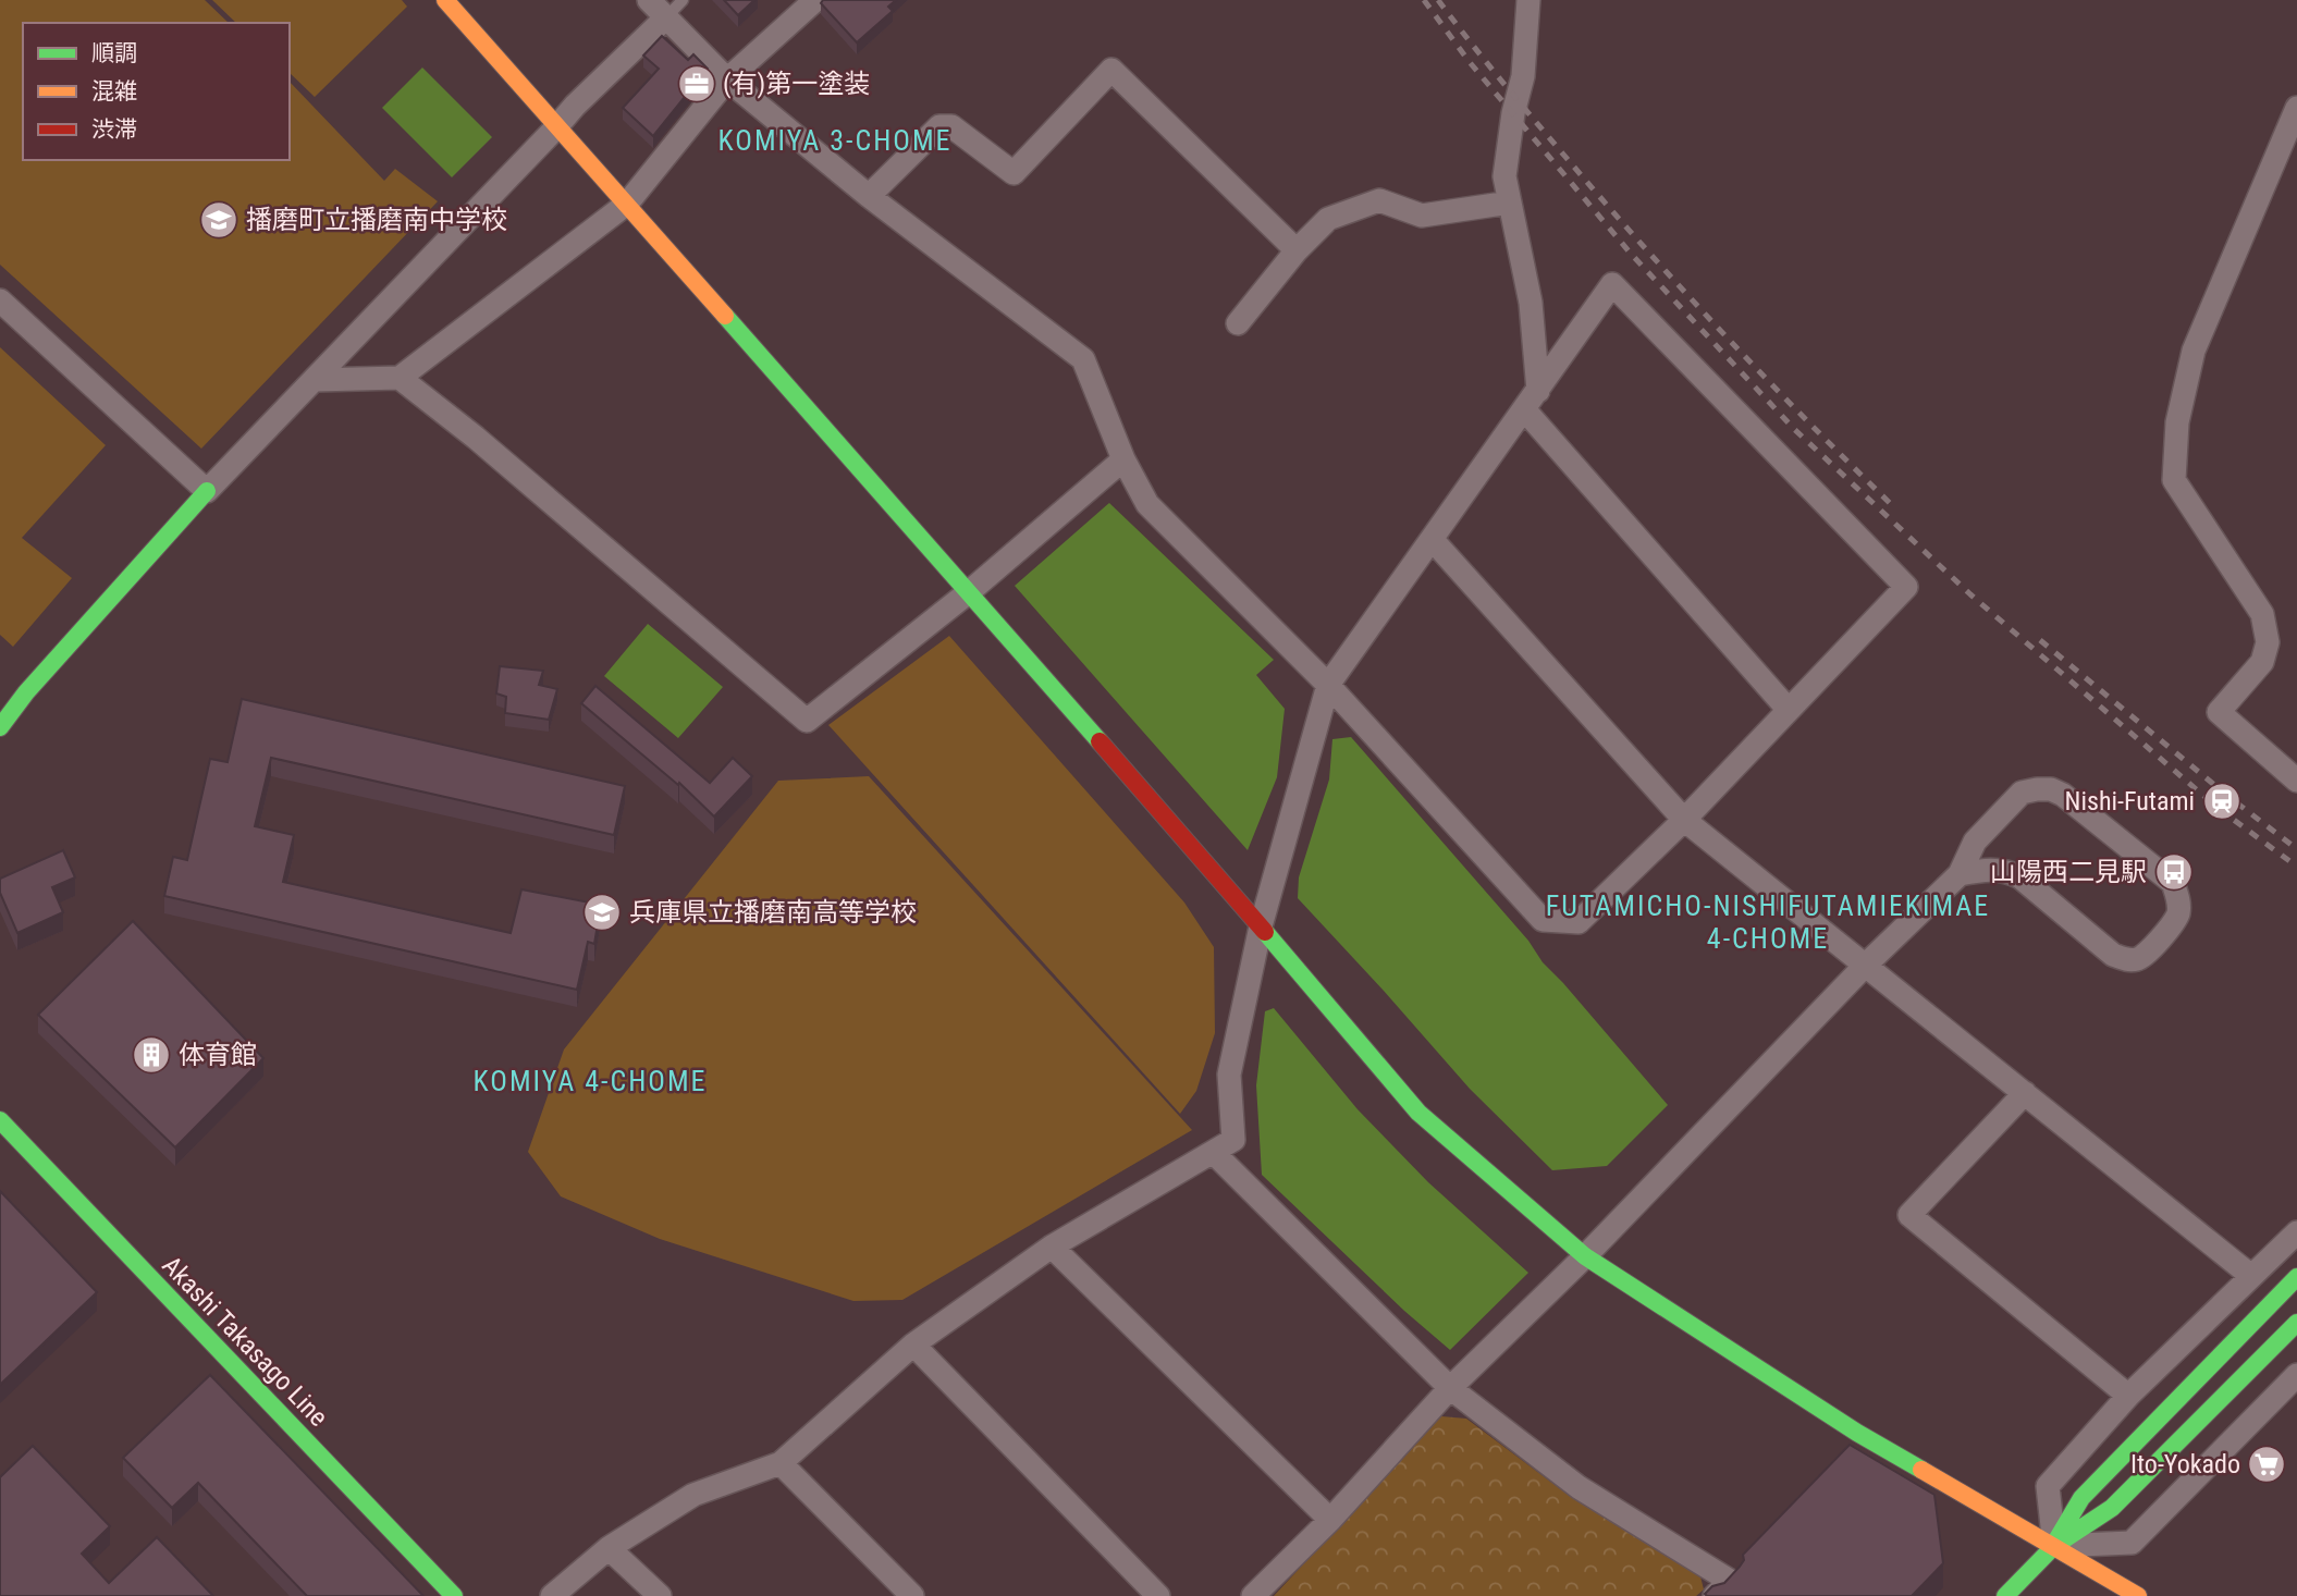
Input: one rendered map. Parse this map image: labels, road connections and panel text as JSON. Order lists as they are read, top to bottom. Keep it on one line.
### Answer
{"streets":{"street":["Akashi Takasago Line"]},"districts":["KOMIYA 3-CHOME","FUTAMICHO-NISHIFUTAMIEKIMAE 4-CHOME","KOMIYA 4-CHOME"],"places":{"office":["(有)第一塗装"],"school or university":["播磨町立播磨南中学校","兵庫県立播磨南高等学校"],"station":["Nishi-Futami"],"bus stop":["山陽西二見駅"],"building":["体育館"],"supermarket":["Ito-Yokado"]},"legend":["順調","混雑","渋滞"]}
